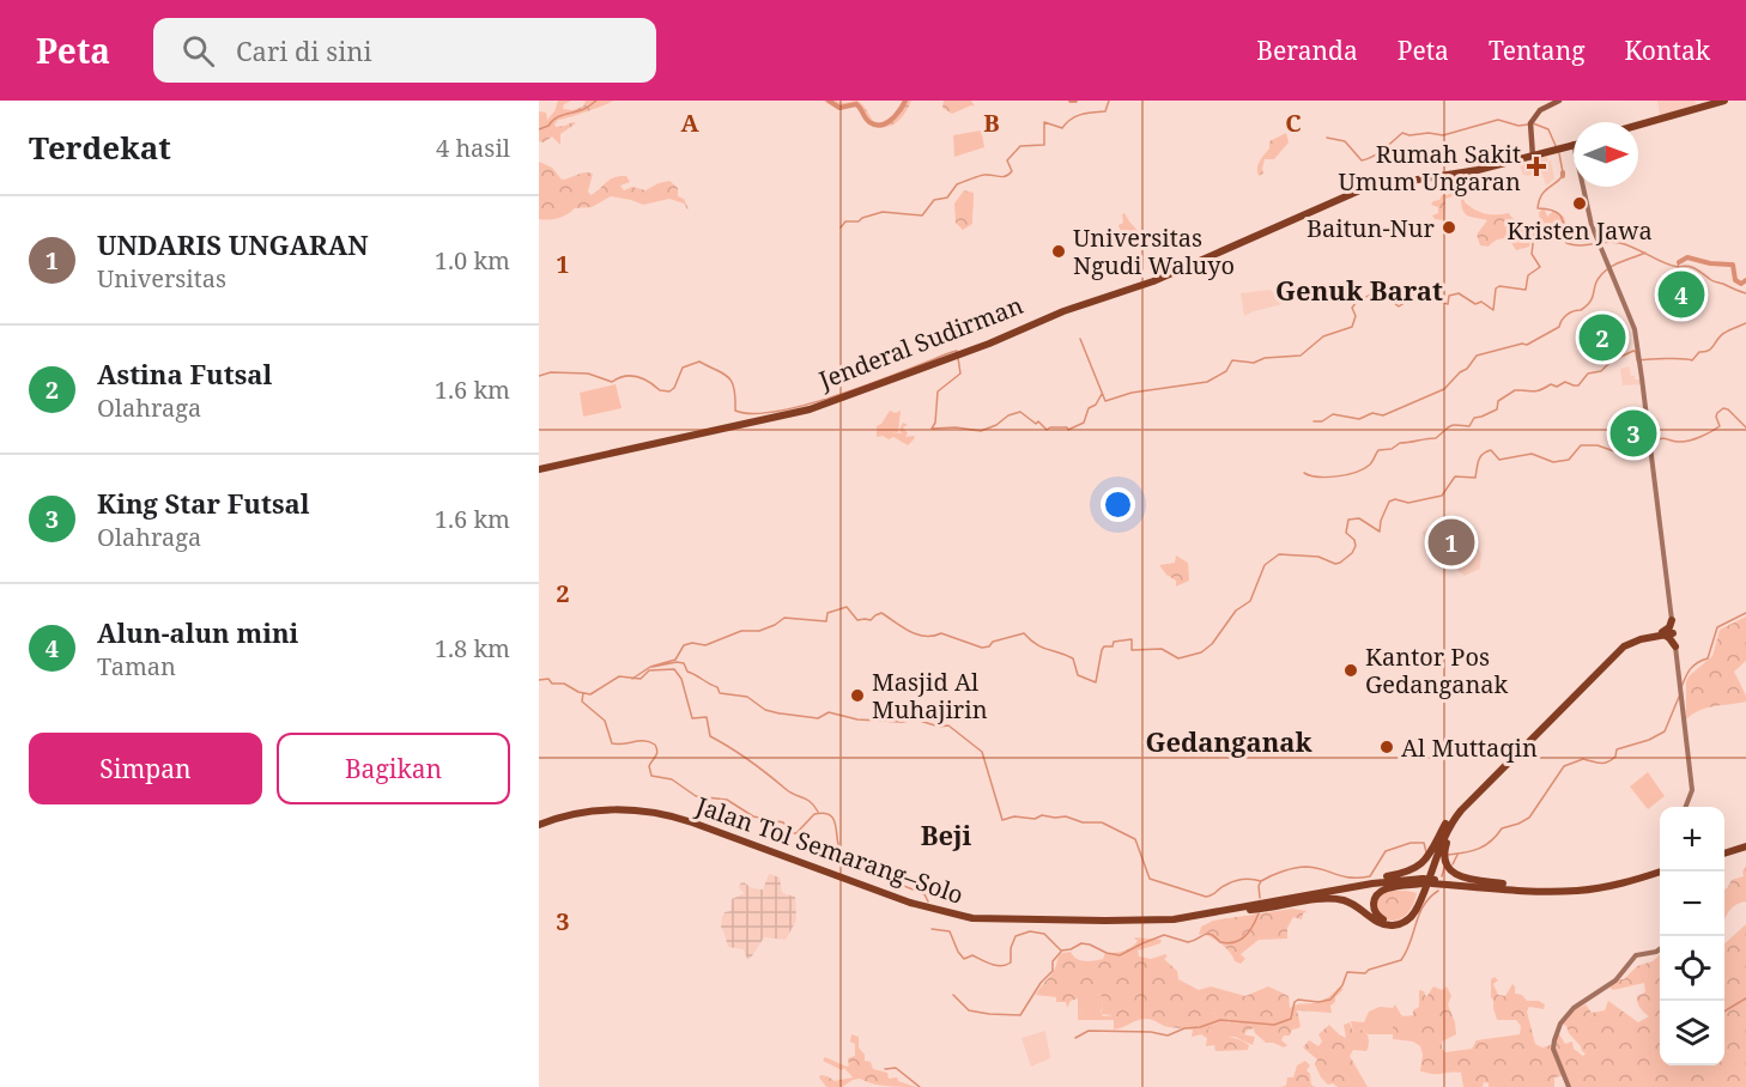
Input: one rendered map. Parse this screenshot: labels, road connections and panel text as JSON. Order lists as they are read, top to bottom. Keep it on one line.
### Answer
{"streets":{"highway":["Jenderal Sudirman","Jalan Tol Semarang–Solo"]},"districts":["Genuk Barat","Gedanganak","Beji"],"places":{"health":["Rumah Sakit Umum Ungaran"],"other":["Kristen Jawa","Baitun-Nur","Universitas Ngudi Waluyo","Kantor Pos Gedanganak","Masjid Al Muhajirin","Al Muttaqin"]},"north":"right","page":{"header":"Peta","search":"Cari di sini","nav":["Beranda","Peta","Tentang","Kontak"],"heading":["Terdekat","4 hasil"],"list":[{"mark":"1","name":"UNDARIS UNGARAN","note":"Universitas","value":"1.0 km"},{"mark":"2","name":"Astina Futsal","note":"Olahraga","value":"1.6 km"},{"mark":"3","name":"King Star Futsal","note":"Olahraga","value":"1.6 km"},{"mark":"4","name":"Alun-alun mini","note":"Taman","value":"1.8 km"}],"pins":["4","2","3","1"],"buttons":["Simpan","Bagikan"],"map_buttons":["+","−"]},"grid":{"columns":["A","B","C"],"rows":["1","2","3"]}}
